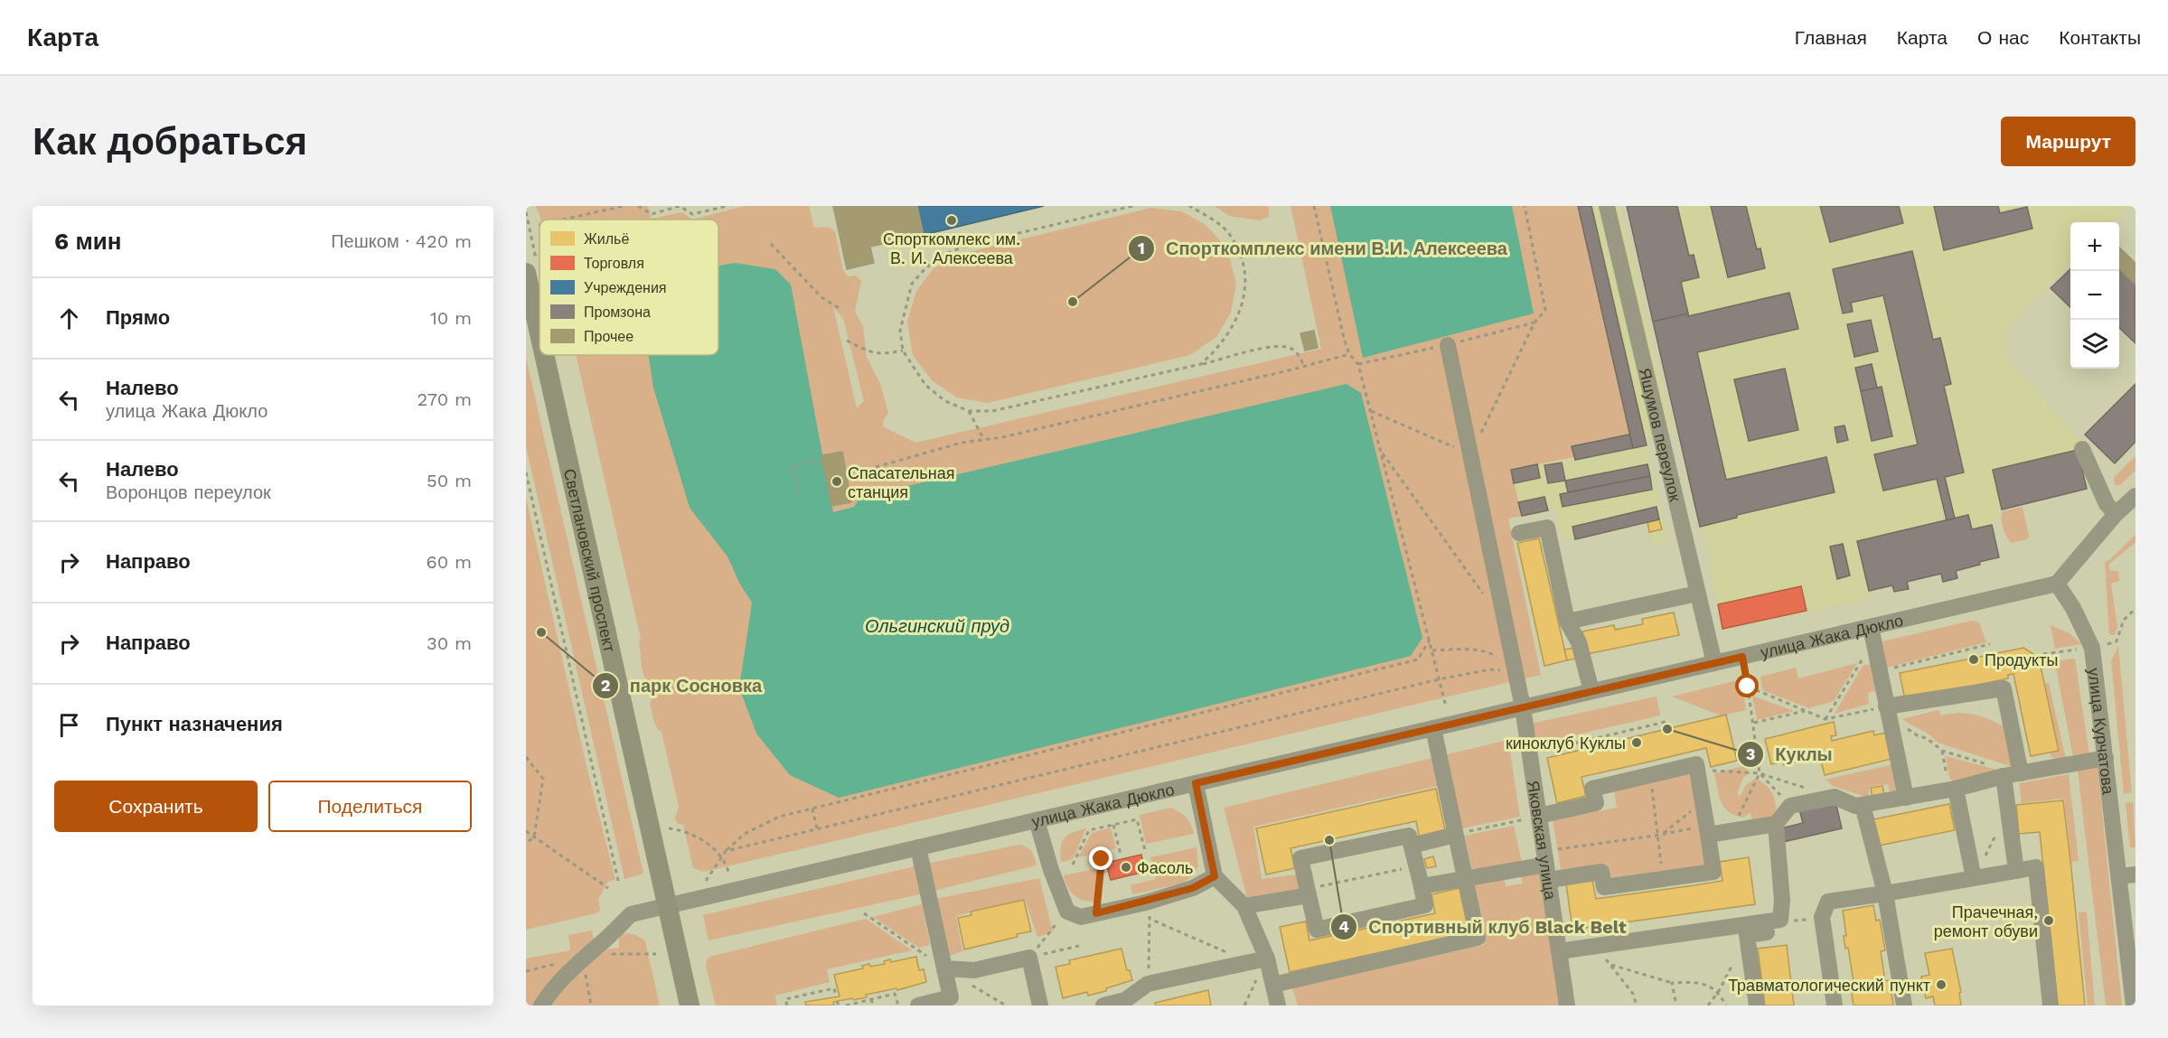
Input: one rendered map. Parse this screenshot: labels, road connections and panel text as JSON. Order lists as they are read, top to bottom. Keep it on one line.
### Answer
{"streets":{"main road":["Светлановский проспект"],"street":["Яшумов переулок","улица Жака Дюкло","улица Курчатова","Яковская улица"]},"crossings":[["Яшумов переулок","улица Жака Дюкло"],["Светлановский проспект","улица Жака Дюкло"],["улица Жака Дюкло","улица Курчатова"],["улица Жака Дюкло","Яковская улица"]],"water":["Ольгинский пруд"],"places":["Спорткомлекс им. В. И. Алексеева","Спорткомплекс имени В.И. Алексеева","Спасательная станция","парк Сосновка","Продукты","Куклы","киноклуб Куклы","Спортивный клуб Black Belt","Фасоль","Прачечная, ремонт обуви","Травматологический пункт"],"legend":["Жильё","Торговля","Учреждения","Промзона","Прочее"],"page":{"header":"Карта","nav":["Главная","Карта","О нас","Контакты"],"buttons":["Маршрут",["Сохранить","Поделиться"]],"title":"Как добраться","heading":["6 мин","Пешком · 420 m"],"map_buttons":["+","−"],"list":[["Прямо","10 m"],["Налево","улица Жака Дюкло","270 m"],["Налево","Воронцов переулок","50 m"],["Направо","60 m"],["Направо","30 m"],"Пункт назначения"]}}
